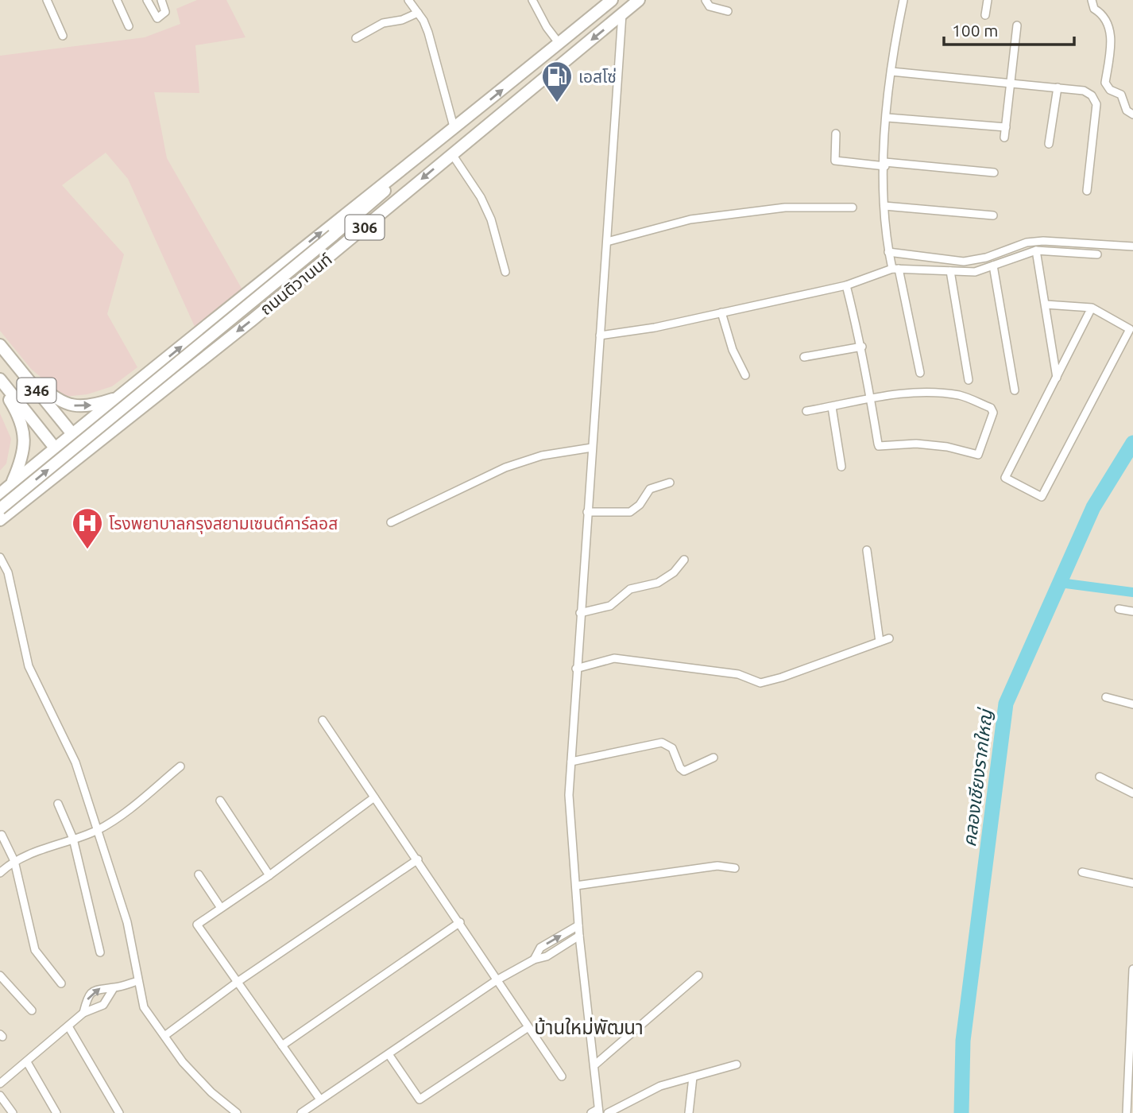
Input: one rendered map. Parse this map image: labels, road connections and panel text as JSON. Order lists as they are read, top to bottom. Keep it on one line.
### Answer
{"streets":{"main road":["306","ถนนติวานนท์","346"]},"crossings":[["306","ถนนติวานนท์"],["306","346"],["ถนนติวานนท์","346"]],"districts":["บ้านใหม่พัฒนา"],"water":["คลองเชียงรากใหญ่"],"places":{"fuel station":["เอสโซ่"],"hospital":["โรงพยาบาลกรุงสยามเซนต์คาร์ลอส"]},"scale_bar":"100 m"}
